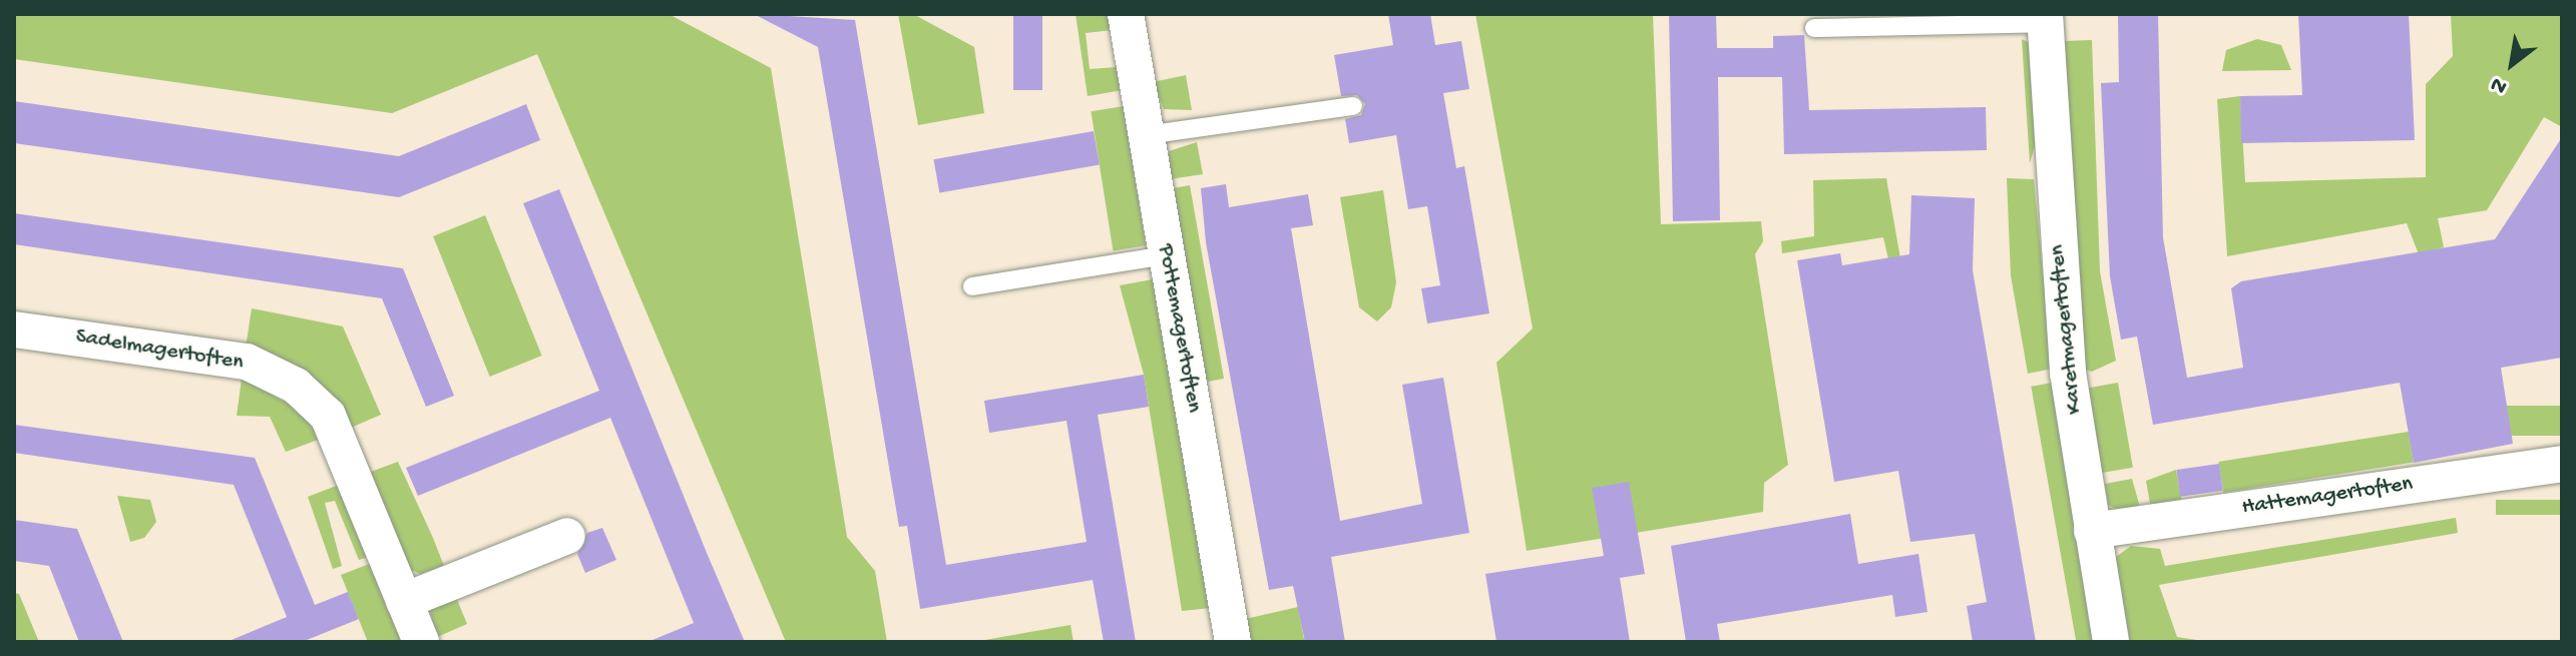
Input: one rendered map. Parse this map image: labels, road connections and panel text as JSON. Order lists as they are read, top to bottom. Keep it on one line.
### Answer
{"streets":{"street":["Pottemagertoften","Karetmagertoften","Sadelmagertoften","Hattemagertoften"]},"crossings":[["Karetmagertoften","Hattemagertoften"]],"north":"bottom left"}
